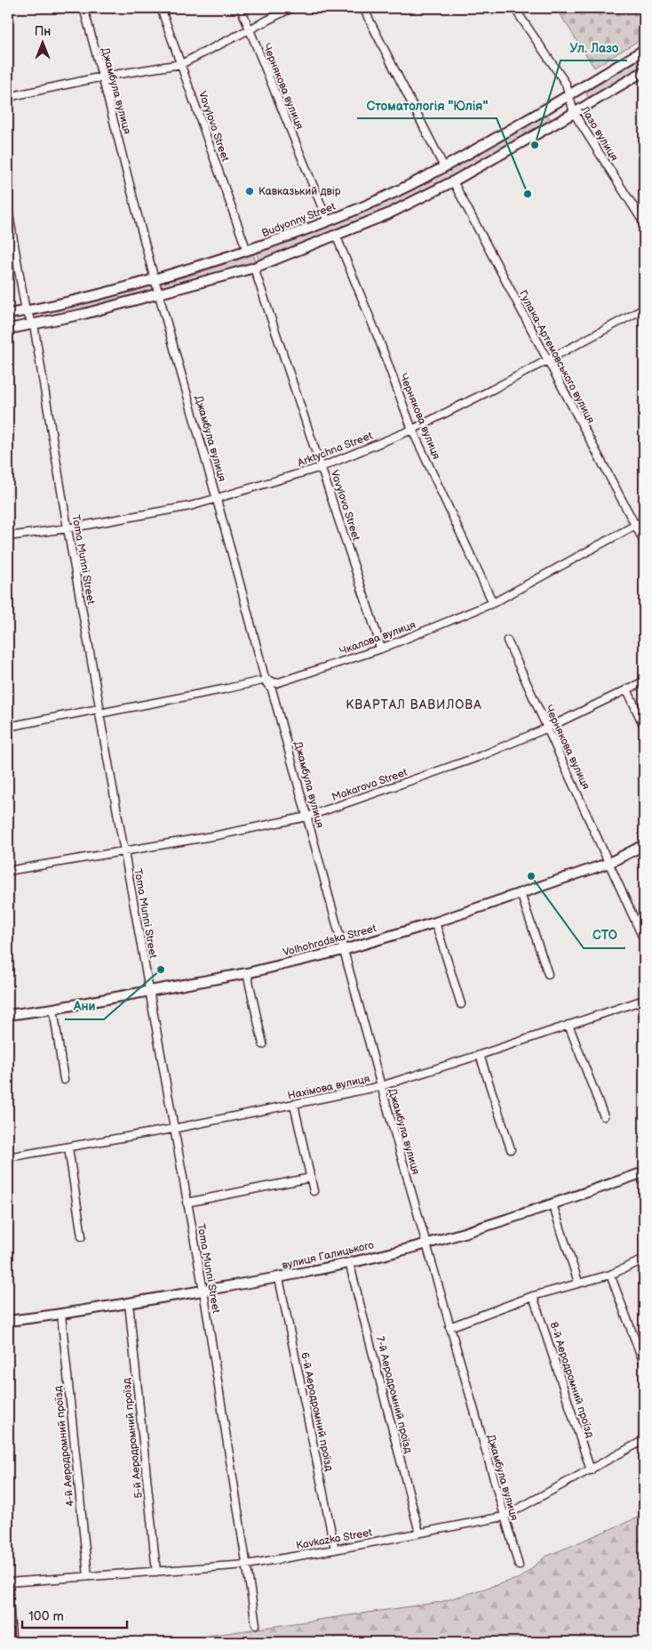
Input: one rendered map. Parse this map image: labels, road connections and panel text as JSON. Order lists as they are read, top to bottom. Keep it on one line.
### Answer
{"streets":{"main road":["Budyonny Street","Volhohradska Street","вулиця Галицького"],"street":["Чернякова вулиця","Джамбула вулиця","Vavylova Street","Лазо вулиця","Гулака-Артемовського вулиця","Arktychna Street","Toma Munni Street","Чкалова вулиця","Makarova Street","Нахімова вулиця","8-й Аеродромний проїзд","7-й Аеродромний проїзд","6-й Аеродромний проїзд","5-й Аеродромний проїзд","4-й Аеродромний проїзд","Kavkazka Street"]},"crossings":[["Чернякова вулиця","Budyonny Street"],["Чернякова вулиця","Arktychna Street"],["Чернякова вулиця","Чкалова вулиця"],["Чернякова вулиця","Makarova Street"],["Чернякова вулиця","Volhohradska Street"],["Джамбула вулиця","Budyonny Street"],["Джамбула вулиця","Arktychna Street"],["Джамбула вулиця","Чкалова вулиця"],["Джамбула вулиця","Makarova Street"],["Джамбула вулиця","Volhohradska Street"],["Джамбула вулиця","Нахімова вулиця"],["Джамбула вулиця","вулиця Галицького"],["Джамбула вулиця","Kavkazka Street"],["Vavylova Street","Budyonny Street"],["Vavylova Street","Arktychna Street"],["Vavylova Street","Чкалова вулиця"],["Лазо вулиця","Budyonny Street"],["Budyonny Street","Toma Munni Street"],["Гулака-Артемовського вулиця","Arktychna Street"],["Гулака-Артемовського вулиця","Чкалова вулиця"],["Arktychna Street","Toma Munni Street"],["Toma Munni Street","Чкалова вулиця"],["Toma Munni Street","Makarova Street"],["Toma Munni Street","Volhohradska Street"],["Toma Munni Street","Нахімова вулиця"],["Toma Munni Street","вулиця Галицького"],["Toma Munni Street","Kavkazka Street"],["вулиця Галицького","7-й Аеродромний проїзд"],["вулиця Галицького","6-й Аеродромний проїзд"],["вулиця Галицького","5-й Аеродромний проїзд"],["вулиця Галицького","4-й Аеродромний проїзд"],["8-й Аеродромний проїзд","Kavkazka Street"],["7-й Аеродромний проїзд","Kavkazka Street"],["6-й Аеродромний проїзд","Kavkazka Street"],["5-й Аеродромний проїзд","Kavkazka Street"],["4-й Аеродромний проїзд","Kavkazka Street"]],"districts":["КВАРТАЛ ВАВИЛОВА"],"places":["Ул. Лазо","Кавказький двір","Стоматологія \"Юлія\"","СТО","Ани"],"scale_bar":"100 m","north":"top"}
